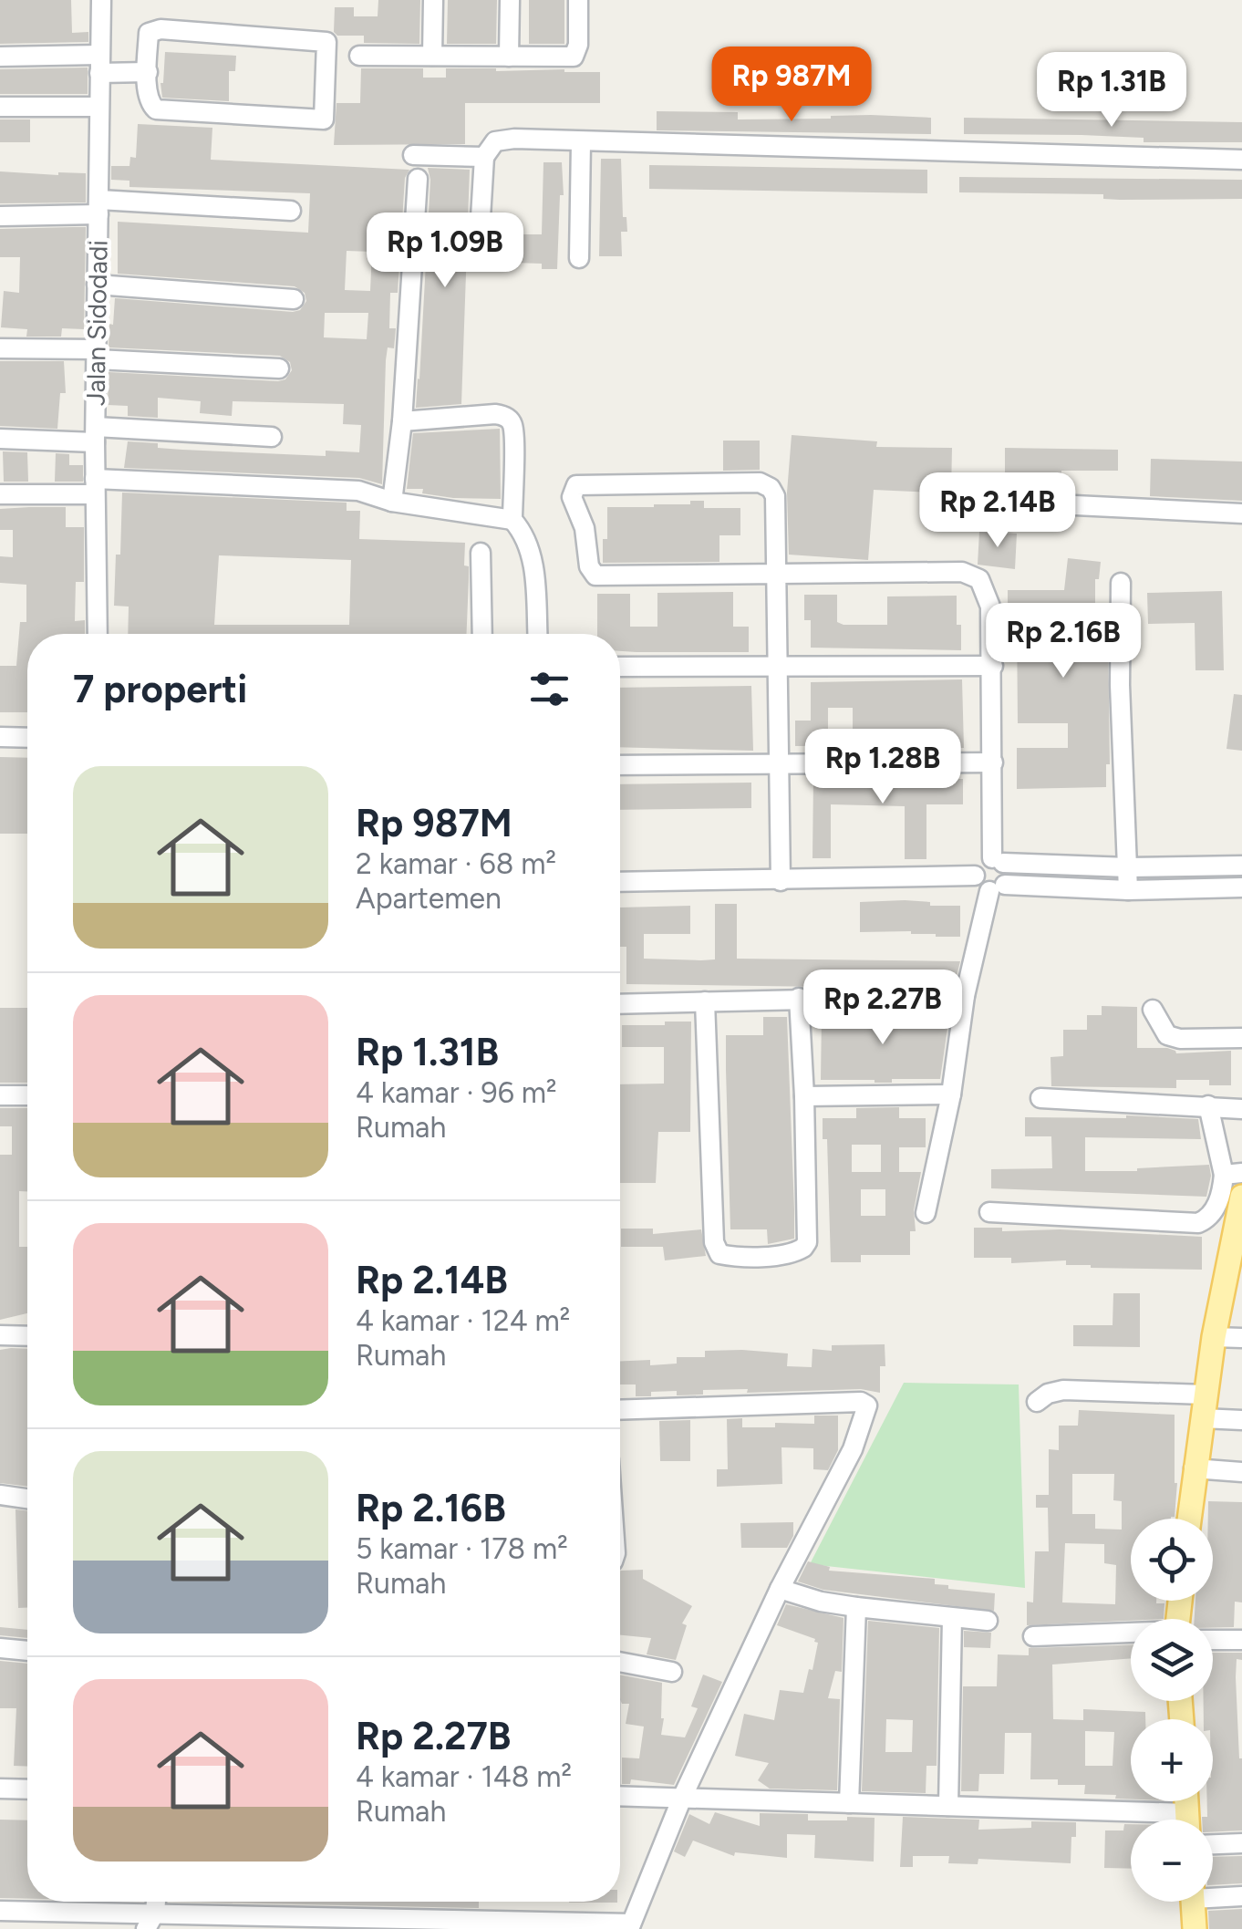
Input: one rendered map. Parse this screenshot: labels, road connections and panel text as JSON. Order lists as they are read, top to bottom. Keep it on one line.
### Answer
{"streets":{"street":["Jalan Sidodadi"]},"page":{"price":["Rp 987M","Rp 1.31B","Rp 1.09B","Rp 2.14B","Rp 2.16B","Rp 1.28B","Rp 2.27B"],"heading":"7 properti","list":[{"name":"Rp 987M","note":"2 kamar · 68 m² · Apartemen"},{"name":"Rp 1.31B","note":"4 kamar · 96 m² · Rumah"},{"name":"Rp 2.14B","note":"4 kamar · 124 m² · Rumah"},{"name":"Rp 2.16B","note":"5 kamar · 178 m² · Rumah"},{"name":"Rp 2.27B","note":"4 kamar · 148 m² · Rumah"}],"map_buttons":["+","−"]}}
